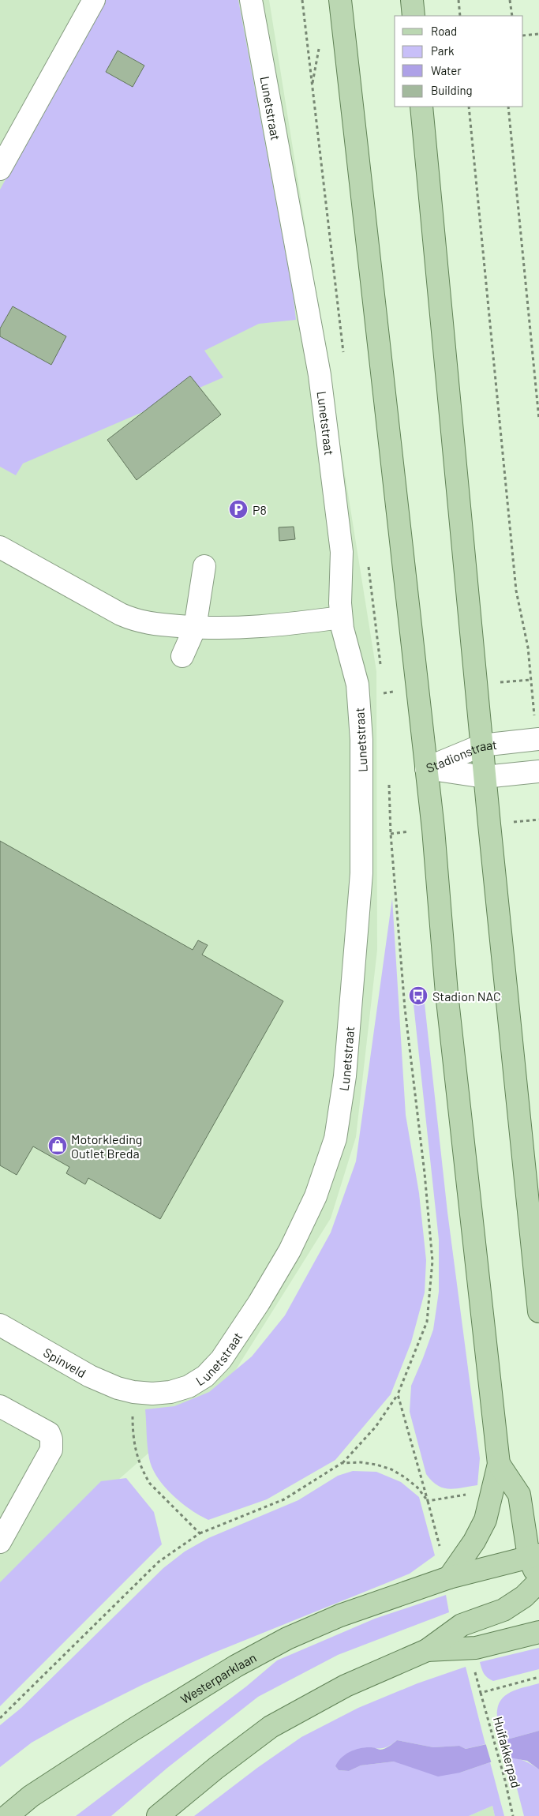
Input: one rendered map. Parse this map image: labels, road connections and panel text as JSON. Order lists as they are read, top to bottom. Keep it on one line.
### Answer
{"streets":{"main road":["Westerparklaan"],"street":["Lunetstraat","Stadionstraat","Spinveld"],"path":["Huifakkerpad"]},"crossings":[["Lunetstraat","Spinveld"]],"places":{"parking":["P8"],"bus stop":["Stadion NAC"],"shop":["Motorkleding Outlet Breda"]},"legend":["Road","Park","Water","Building"]}
